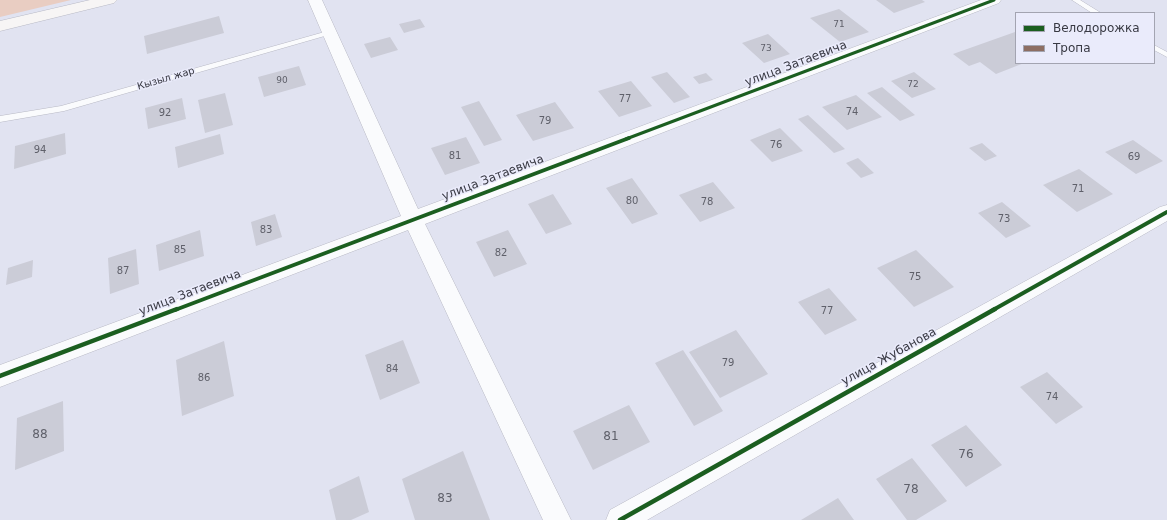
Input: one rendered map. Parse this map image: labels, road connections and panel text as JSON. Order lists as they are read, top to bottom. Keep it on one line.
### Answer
{"streets":{"street":["улица Затаевича","улица Жубанова"],"lane":["Кызыл жар"]},"house_numbers":["71","73","90","72","77","74","92","79","76","94","81","69","71","80","78","73","83","85","82","87","75","77","79","84","86","74","88","81","76","78","83"],"legend":["Велодорожка","Тропа"]}
